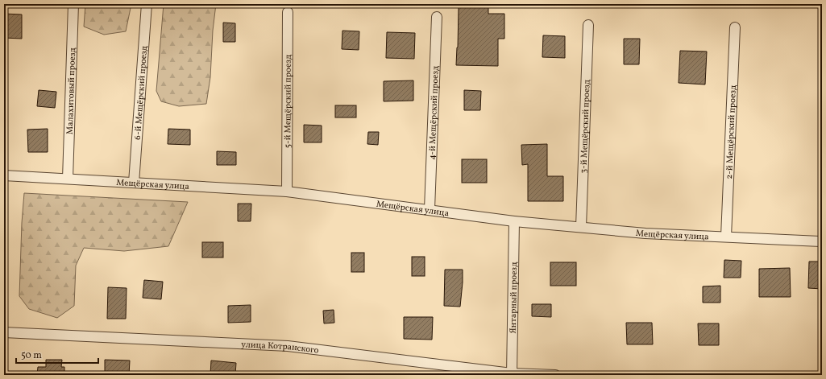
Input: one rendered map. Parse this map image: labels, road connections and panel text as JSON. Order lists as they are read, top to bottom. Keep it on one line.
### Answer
{"streets":{"street":["Малахитовый проезд","6-й Мещёрский проезд","5-й Мещёрский проезд","4-й Мещёрский проезд","3-й Мещёрский проезд","2-й Мещёрский проезд","Мещёрская улица","Янтарный проезд","улица Котранского"]},"crossings":[["Малахитовый проезд","Мещёрская улица"],["6-й Мещёрский проезд","Мещёрская улица"],["5-й Мещёрский проезд","Мещёрская улица"],["4-й Мещёрский проезд","Мещёрская улица"],["3-й Мещёрский проезд","Мещёрская улица"],["2-й Мещёрский проезд","Мещёрская улица"],["Мещёрская улица","Янтарный проезд"],["Янтарный проезд","улица Котранского"]],"scale_bar":"50 m"}
